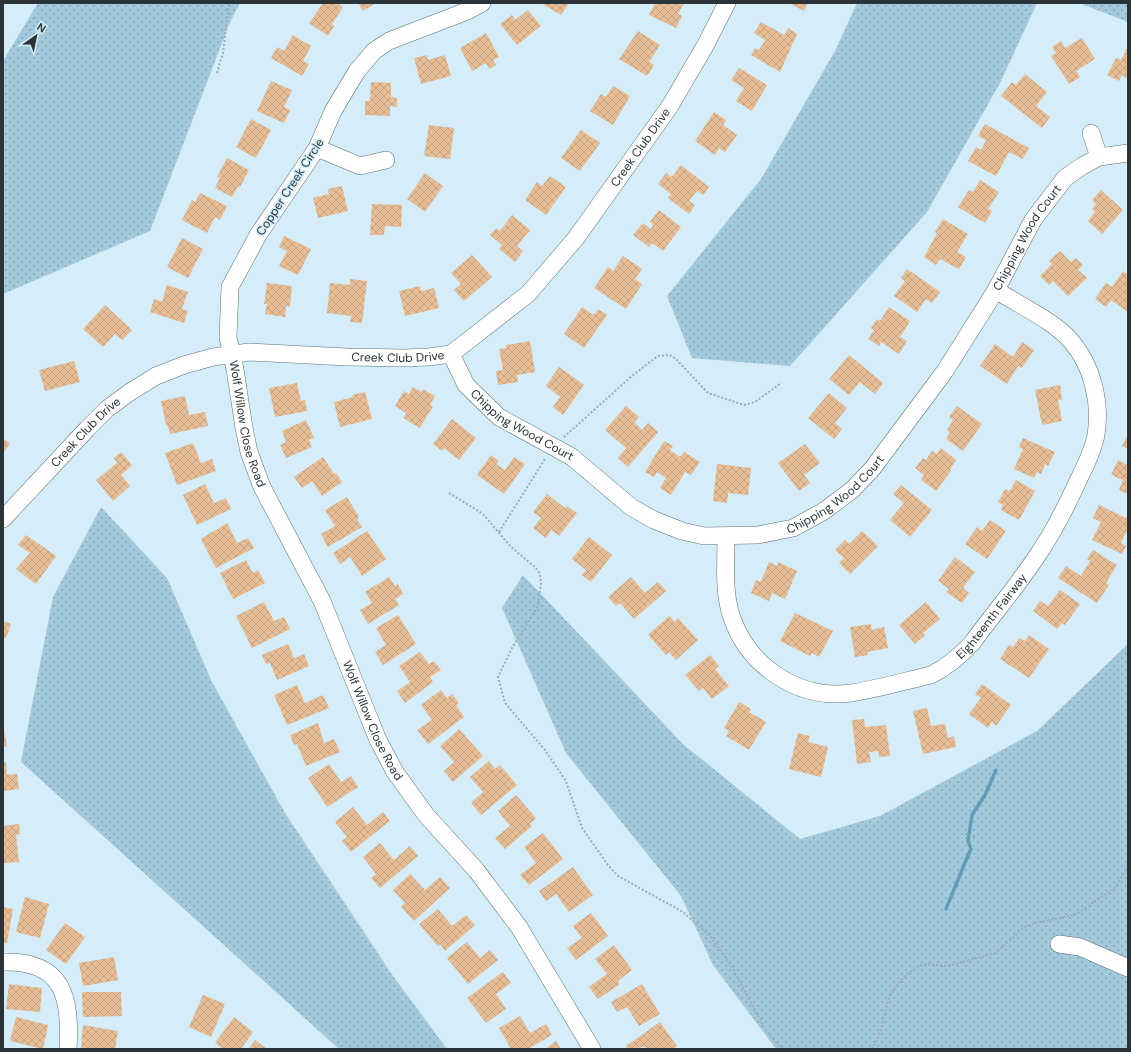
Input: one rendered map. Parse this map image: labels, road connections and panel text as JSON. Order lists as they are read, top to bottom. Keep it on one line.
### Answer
{"streets":{"street":["Creek Club Drive","Copper Creek Circle","Chipping Wood Court","Wolf Willow Close Road","Eighteenth Fairway"]},"crossings":[["Creek Club Drive","Copper Creek Circle"],["Creek Club Drive","Chipping Wood Court"],["Creek Club Drive","Wolf Willow Close Road"],["Copper Creek Circle","Wolf Willow Close Road"],["Chipping Wood Court","Eighteenth Fairway"]],"north":"top right"}
